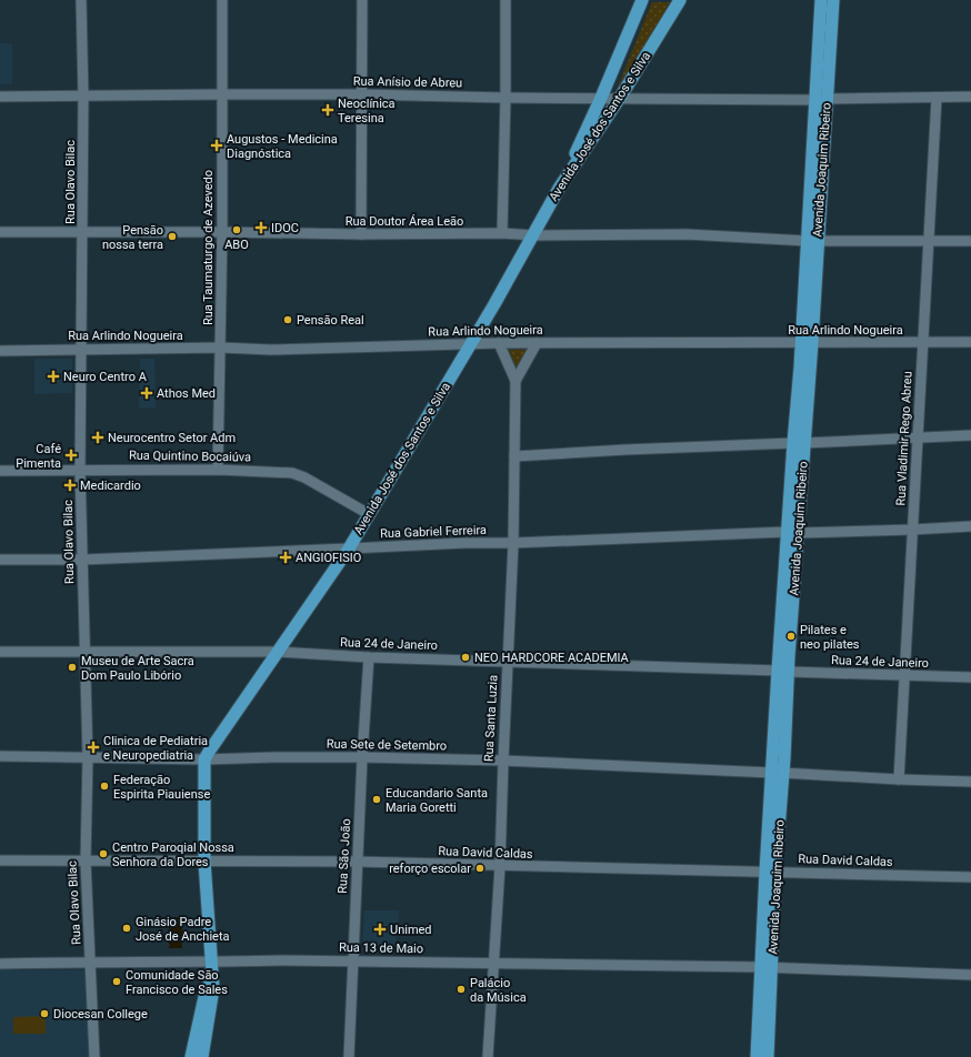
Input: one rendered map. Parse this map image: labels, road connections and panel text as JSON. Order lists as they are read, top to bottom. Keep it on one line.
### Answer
{"streets":{"main road":["Avenida José dos Santos e Silva","Avenida Joaquim Ribeiro"],"street":["Rua Anísio de Abreu","Rua Olavo Bilac","Rua Doutor Área Leão","Rua Taumaturgo de Azevedo","Rua Arlindo Nogueira","Rua Vladimir Rego Abreu","Rua Quintino Bocaiúva","Rua Gabriel Ferreira","Rua 24 de Janeiro","Rua Santa Luzia","Rua Sete de Setembro","Rua David Caldas","Rua São João","Rua 13 de Maio"]},"crossings":[["Rua Anísio de Abreu","Avenida José dos Santos e Silva"],["Rua Anísio de Abreu","Avenida Joaquim Ribeiro"],["Rua Anísio de Abreu","Rua Olavo Bilac"],["Rua Anísio de Abreu","Rua Taumaturgo de Azevedo"],["Rua Anísio de Abreu","Rua Vladimir Rego Abreu"],["Avenida José dos Santos e Silva","Rua Doutor Área Leão"],["Avenida José dos Santos e Silva","Rua Arlindo Nogueira"],["Avenida José dos Santos e Silva","Rua Quintino Bocaiúva"],["Avenida José dos Santos e Silva","Rua Gabriel Ferreira"],["Avenida José dos Santos e Silva","Rua 24 de Janeiro"],["Avenida José dos Santos e Silva","Rua Sete de Setembro"],["Avenida Joaquim Ribeiro","Rua Doutor Área Leão"],["Avenida Joaquim Ribeiro","Rua Arlindo Nogueira"],["Avenida Joaquim Ribeiro","Rua Gabriel Ferreira"],["Avenida Joaquim Ribeiro","Rua 24 de Janeiro"],["Avenida Joaquim Ribeiro","Rua Sete de Setembro"],["Avenida Joaquim Ribeiro","Rua David Caldas"],["Avenida Joaquim Ribeiro","Rua 13 de Maio"],["Rua Olavo Bilac","Rua Doutor Área Leão"],["Rua Olavo Bilac","Rua Arlindo Nogueira"],["Rua Olavo Bilac","Rua Quintino Bocaiúva"],["Rua Olavo Bilac","Rua Gabriel Ferreira"],["Rua Olavo Bilac","Rua 24 de Janeiro"],["Rua Olavo Bilac","Rua Sete de Setembro"],["Rua Olavo Bilac","Rua David Caldas"],["Rua Olavo Bilac","Rua 13 de Maio"],["Rua Doutor Área Leão","Rua Taumaturgo de Azevedo"],["Rua Doutor Área Leão","Rua Vladimir Rego Abreu"],["Rua Taumaturgo de Azevedo","Rua Arlindo Nogueira"],["Rua Taumaturgo de Azevedo","Rua Quintino Bocaiúva"],["Rua Arlindo Nogueira","Rua Vladimir Rego Abreu"],["Rua Arlindo Nogueira","Rua Santa Luzia"],["Rua Vladimir Rego Abreu","Rua Gabriel Ferreira"],["Rua Vladimir Rego Abreu","Rua 24 de Janeiro"],["Rua Vladimir Rego Abreu","Rua Sete de Setembro"],["Rua Gabriel Ferreira","Rua Santa Luzia"],["Rua 24 de Janeiro","Rua Santa Luzia"],["Rua 24 de Janeiro","Rua São João"],["Rua Santa Luzia","Rua Sete de Setembro"],["Rua Santa Luzia","Rua David Caldas"],["Rua Santa Luzia","Rua 13 de Maio"],["Rua Sete de Setembro","Rua São João"],["Rua David Caldas","Rua São João"],["Rua São João","Rua 13 de Maio"]],"places":{"health":["Neoclínica Teresina","Augustos - Medicina Diagnóstica","IDOC","Neuro Centro A","Athos Med","Neurocentro Setor Adm","Café Pimenta","Medicardio","ANGIOFISIO","Clinica de Pediatria e Neuropediatria","Unimed"],"other":["ABO","Pensão nossa terra","Pensão Real","Pilates e neo pilates","NEO HARDCORE ACADEMIA","Museu de Arte Sacra Dom Paulo Libório","Federação Espirita Piauiense","Educandario Santa Maria Goretti","Centro Paroqial Nossa Senhora da Dores","reforço escolar","Ginásio Padre José de Anchieta","Comunidade São Francisco de Sales","Palácio da Música","Diocesan College"]}}
